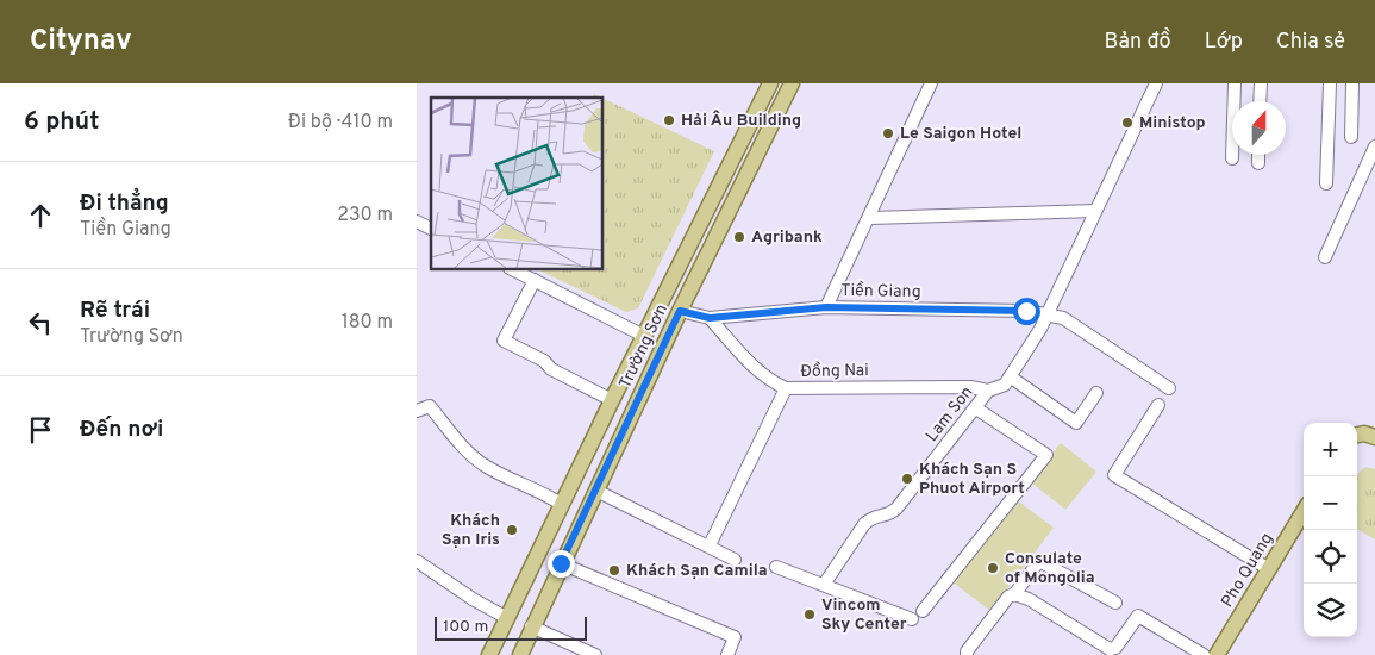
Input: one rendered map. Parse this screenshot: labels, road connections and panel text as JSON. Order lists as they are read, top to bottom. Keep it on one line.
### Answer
{"streets":{"main road":["Trường Sơn","Pho Quang"],"street":["Tiền Giang","Đồng Nai","Lam Son"]},"crossings":[["Tiền Giang","Trường Sơn"],["Tiền Giang","Đồng Nai"],["Tiền Giang","Lam Son"],["Đồng Nai","Lam Son"]],"places":["Hải Âu Building","Ministop","Le Saigon Hotel","Agribank","Khách Sạn S Phuot Airport","Khách Sạn Iris","Consulate of Mongolia","Khách Sạn Camila","Vincom Sky Center"],"scale_bar":"100 m","north":"top","page":{"header":"Citynav","nav":["Bản đồ","Lớp","Chia sẻ"],"heading":["6 phút","Đi bộ · 410 m"],"list":[["Đi thẳng","Tiền Giang","230 m"],["Rẽ trái","Trường Sơn","180 m"],"Đến nơi"],"map_buttons":["+","−"],"scale":"100 m"}}
